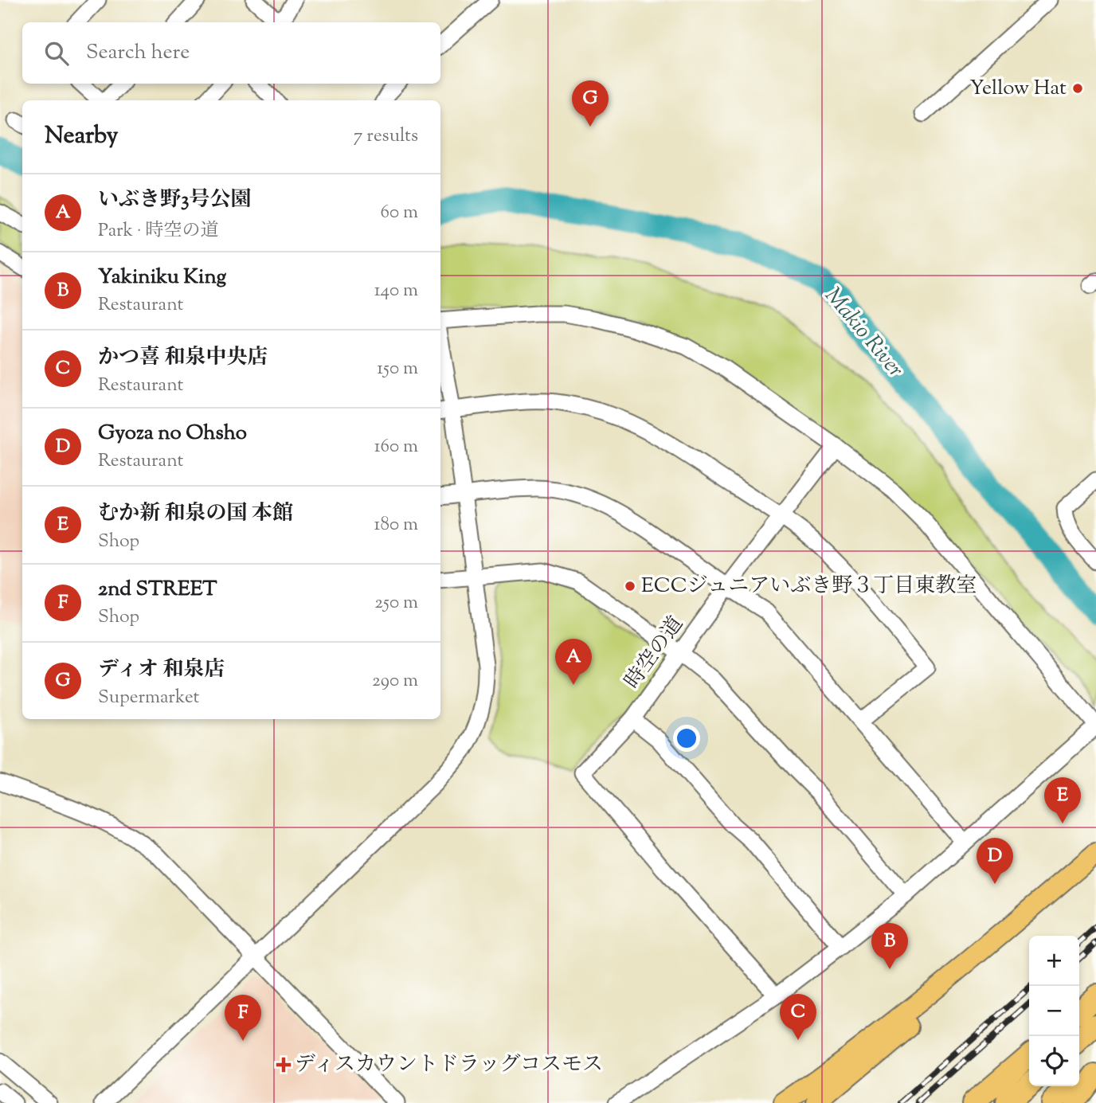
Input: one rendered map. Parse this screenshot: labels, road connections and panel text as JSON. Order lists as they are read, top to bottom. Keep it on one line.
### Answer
{"streets":{"street":["時空の道"]},"water":["Makio River"],"places":{"other":["Yellow Hat","ECCジュニアいぶき野３丁目東教室"],"health":["ディスカウントドラッグコスモス"]},"page":{"search":"Search here","pins":["G","A","E","D","B","C","F"],"heading":["Nearby","7 results"],"list":[{"mark":"A","name":"いぶき野3号公園","note":"Park · 時空の道","value":"60 m"},{"mark":"B","name":"Yakiniku King","note":"Restaurant","value":"140 m"},{"mark":"C","name":"かつ喜 和泉中央店","note":"Restaurant","value":"150 m"},{"mark":"D","name":"Gyoza no Ohsho","note":"Restaurant","value":"160 m"},{"mark":"E","name":"むか新 和泉の国 本館","note":"Shop","value":"180 m"},{"mark":"F","name":"2nd STREET","note":"Shop","value":"250 m"},{"mark":"G","name":"ディオ 和泉店","note":"Supermarket","value":"290 m"}],"map_buttons":["+","−"]}}
